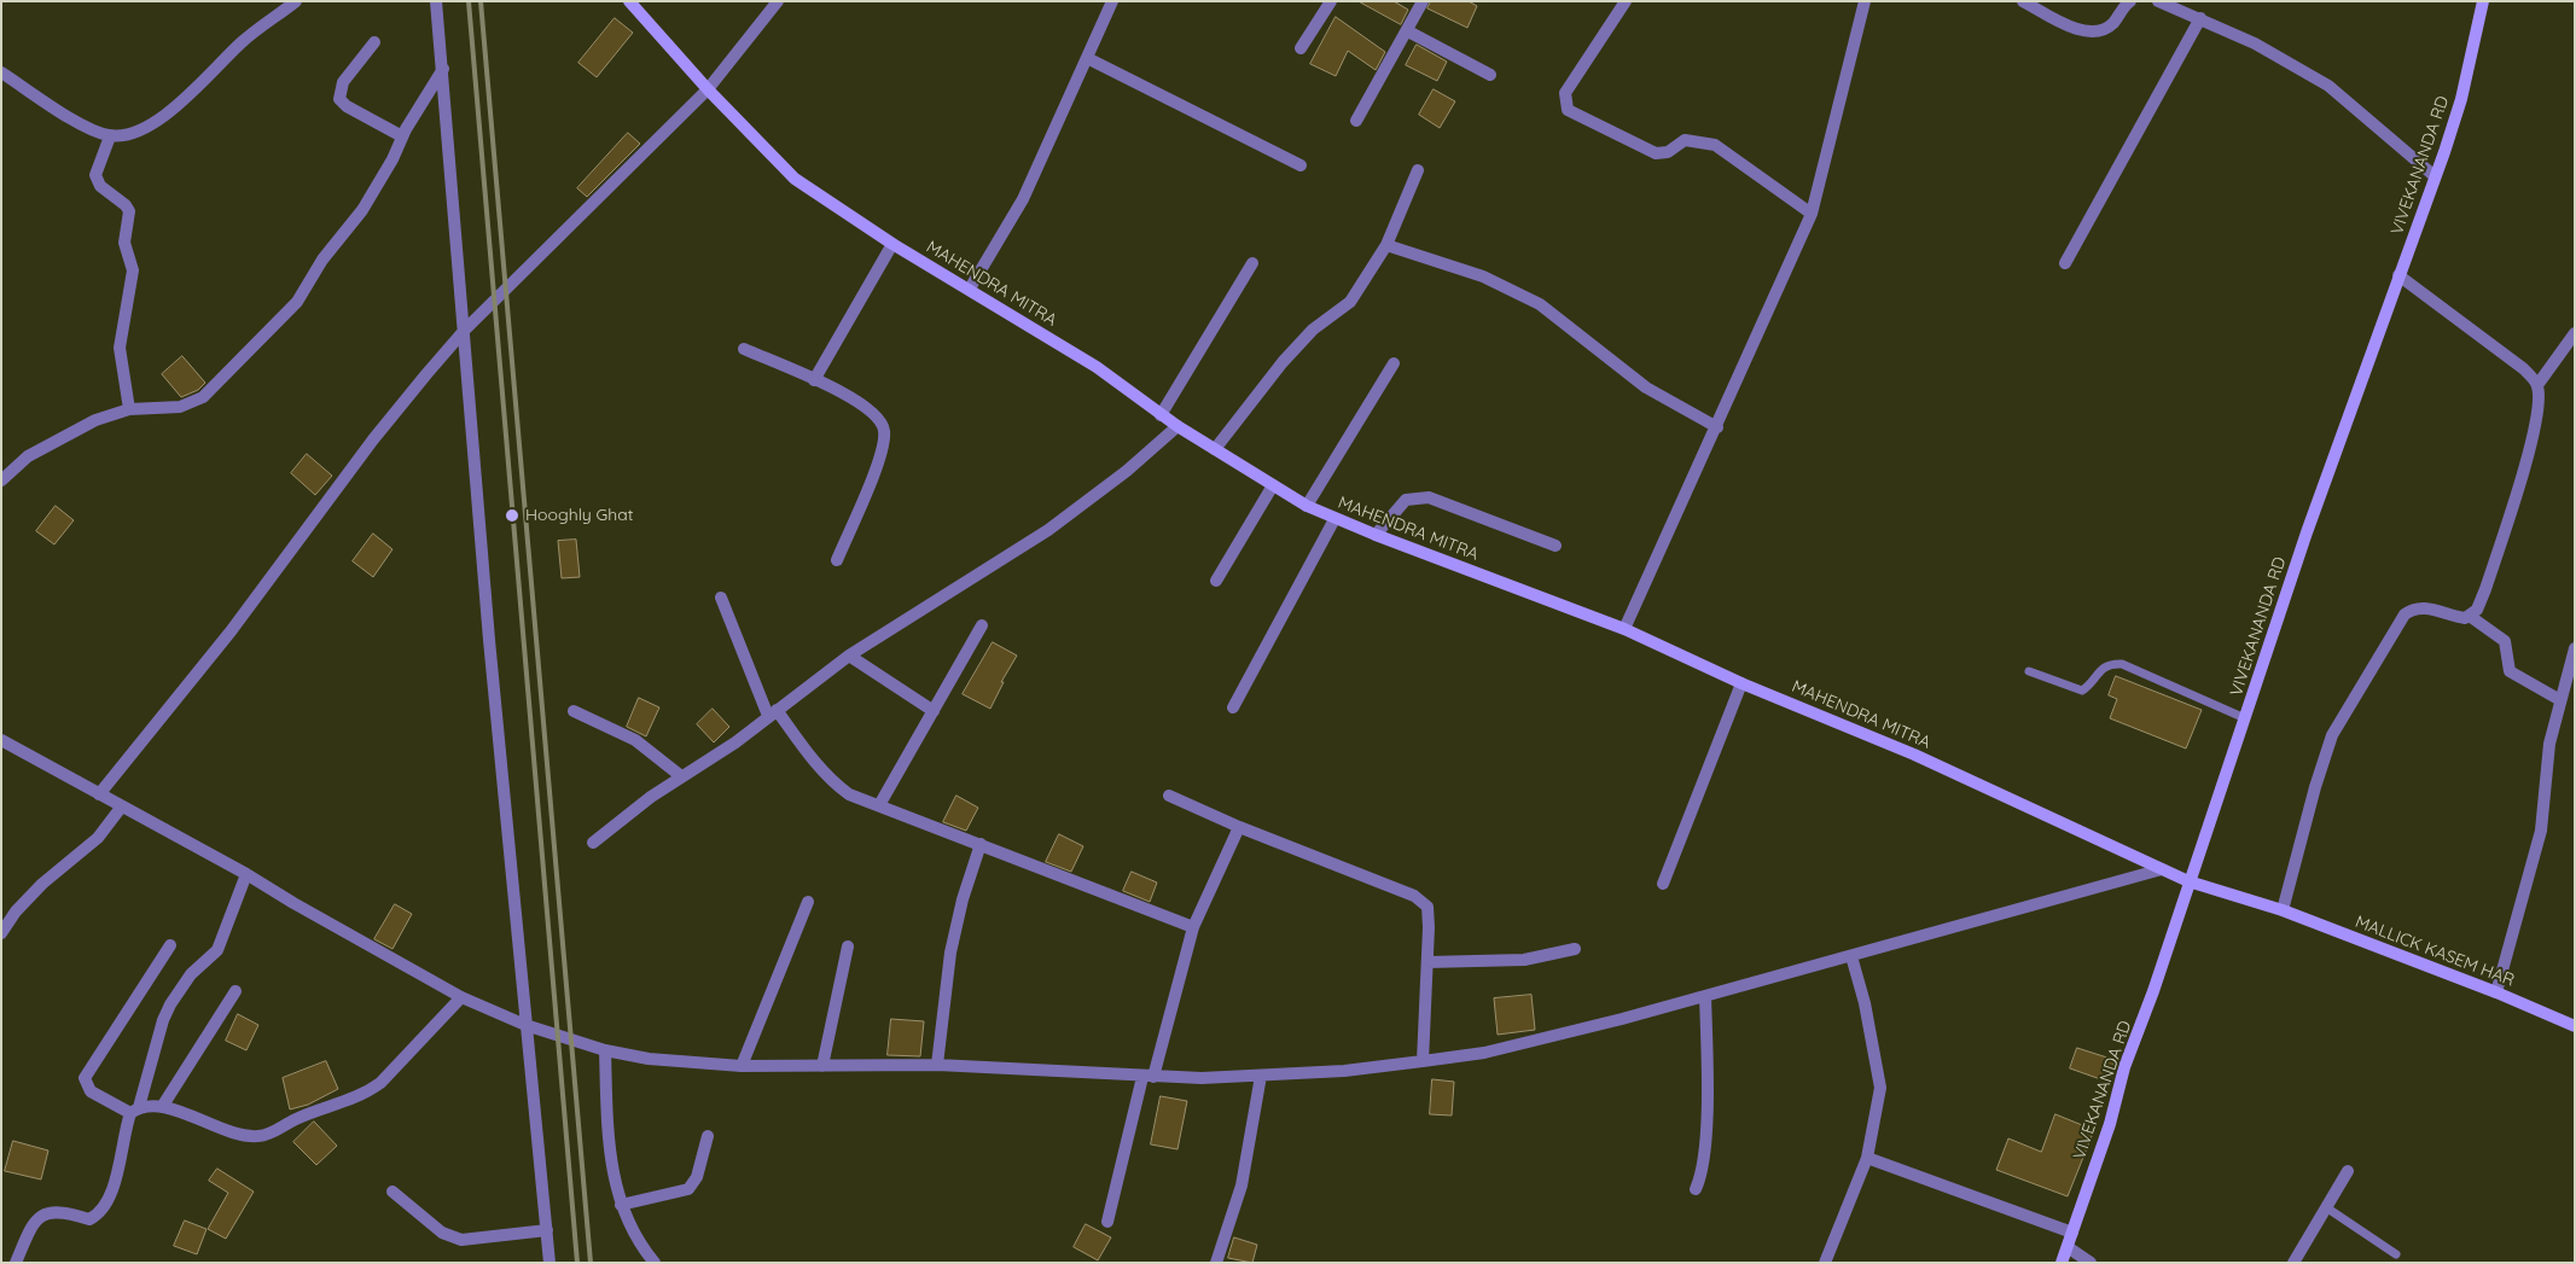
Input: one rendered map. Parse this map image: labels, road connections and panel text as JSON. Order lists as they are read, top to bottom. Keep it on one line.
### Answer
{"streets":{"main road":["VIVEKANANDA RD","MAHENDRA MITRA","MALLICK KASEM HAR"]},"crossings":[["VIVEKANANDA RD","MAHENDRA MITRA"],["MAHENDRA MITRA","MALLICK KASEM HAR"]],"places":["Hooghly Ghat"]}
